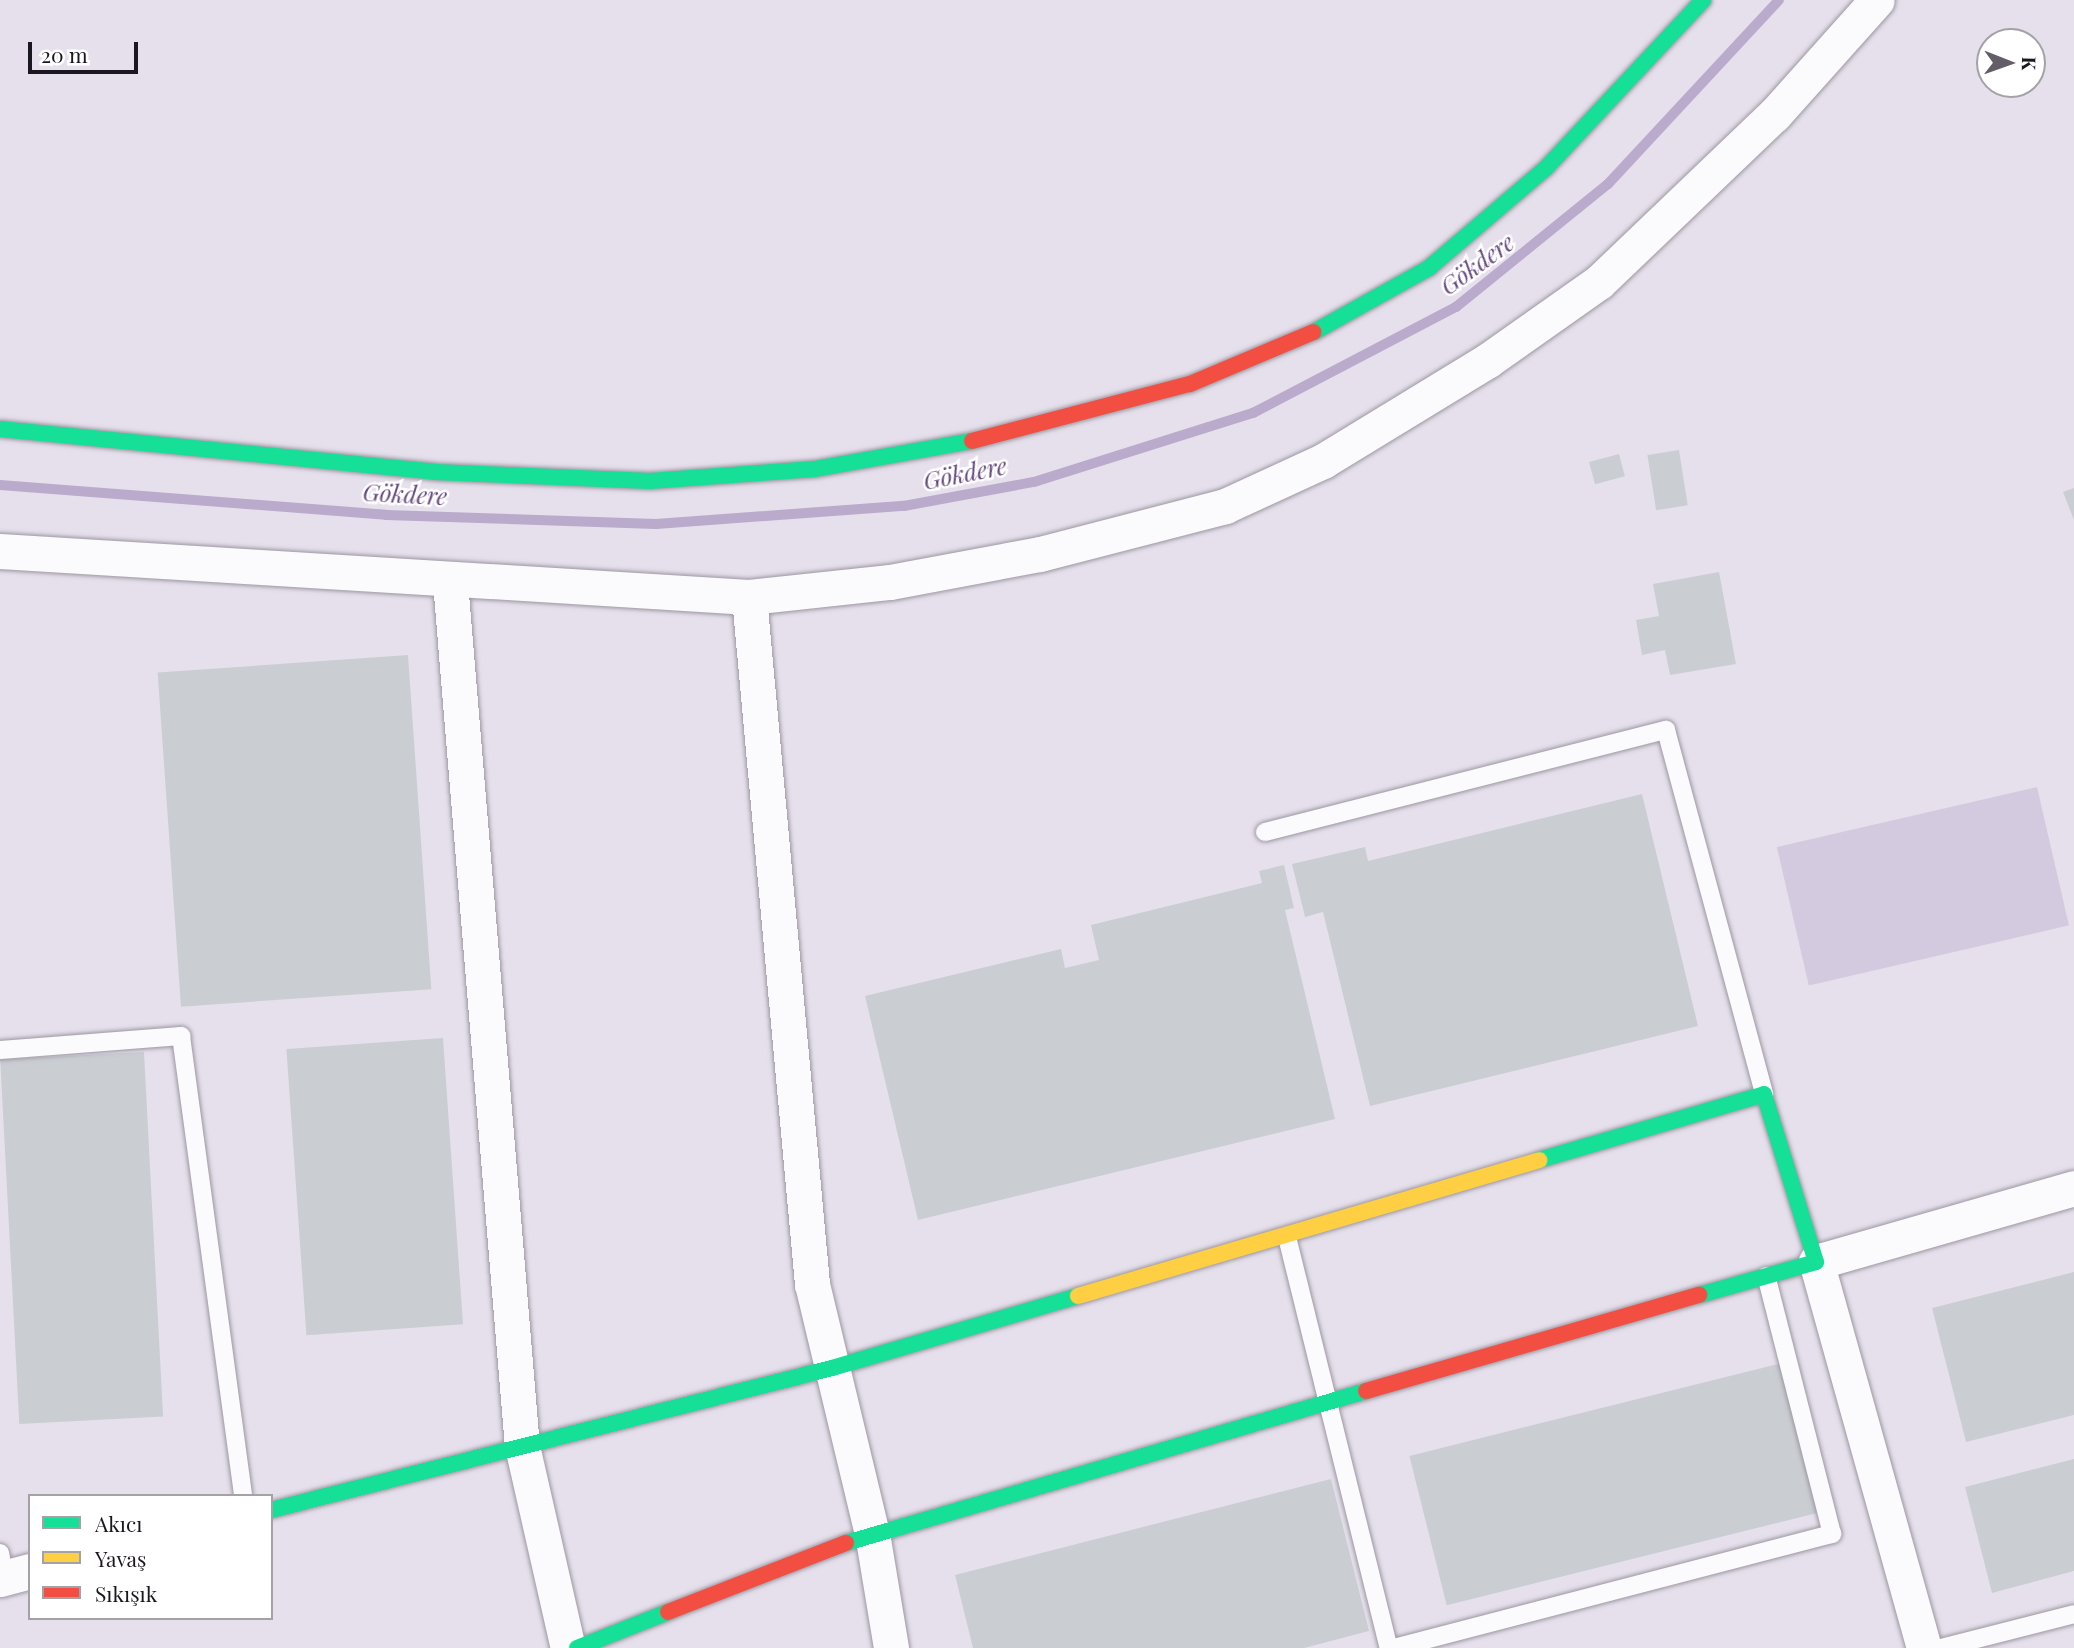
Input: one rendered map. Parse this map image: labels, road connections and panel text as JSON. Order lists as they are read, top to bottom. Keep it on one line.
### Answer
{"water":["Gökdere"],"legend":["Akıcı","Yavaş","Sıkışık"],"scale_bar":"20 m","north":"right"}
